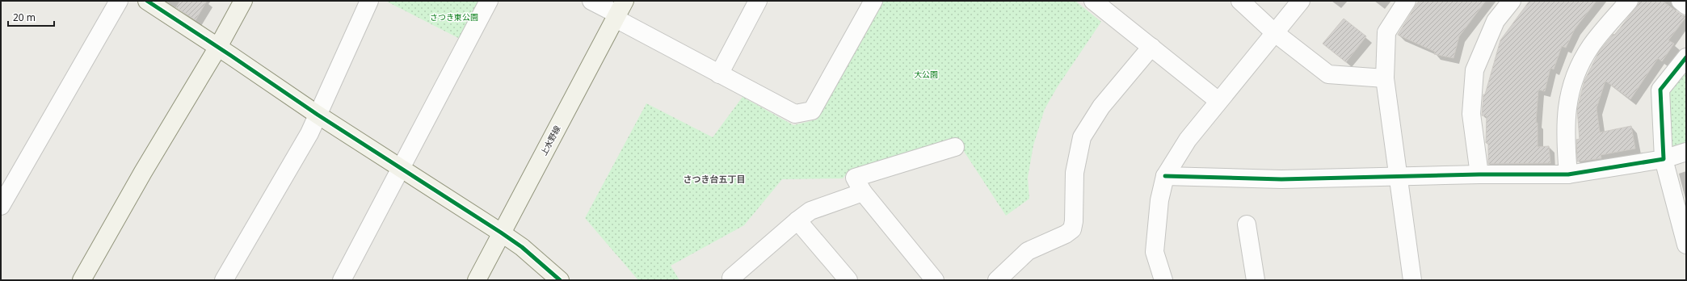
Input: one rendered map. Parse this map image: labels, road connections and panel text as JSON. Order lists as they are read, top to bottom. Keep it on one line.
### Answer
{"streets":{"street":["上水野線"]},"districts":["さつき台五丁目"],"parks":["さつき東公園","大公園"],"scale_bar":"20 m"}
